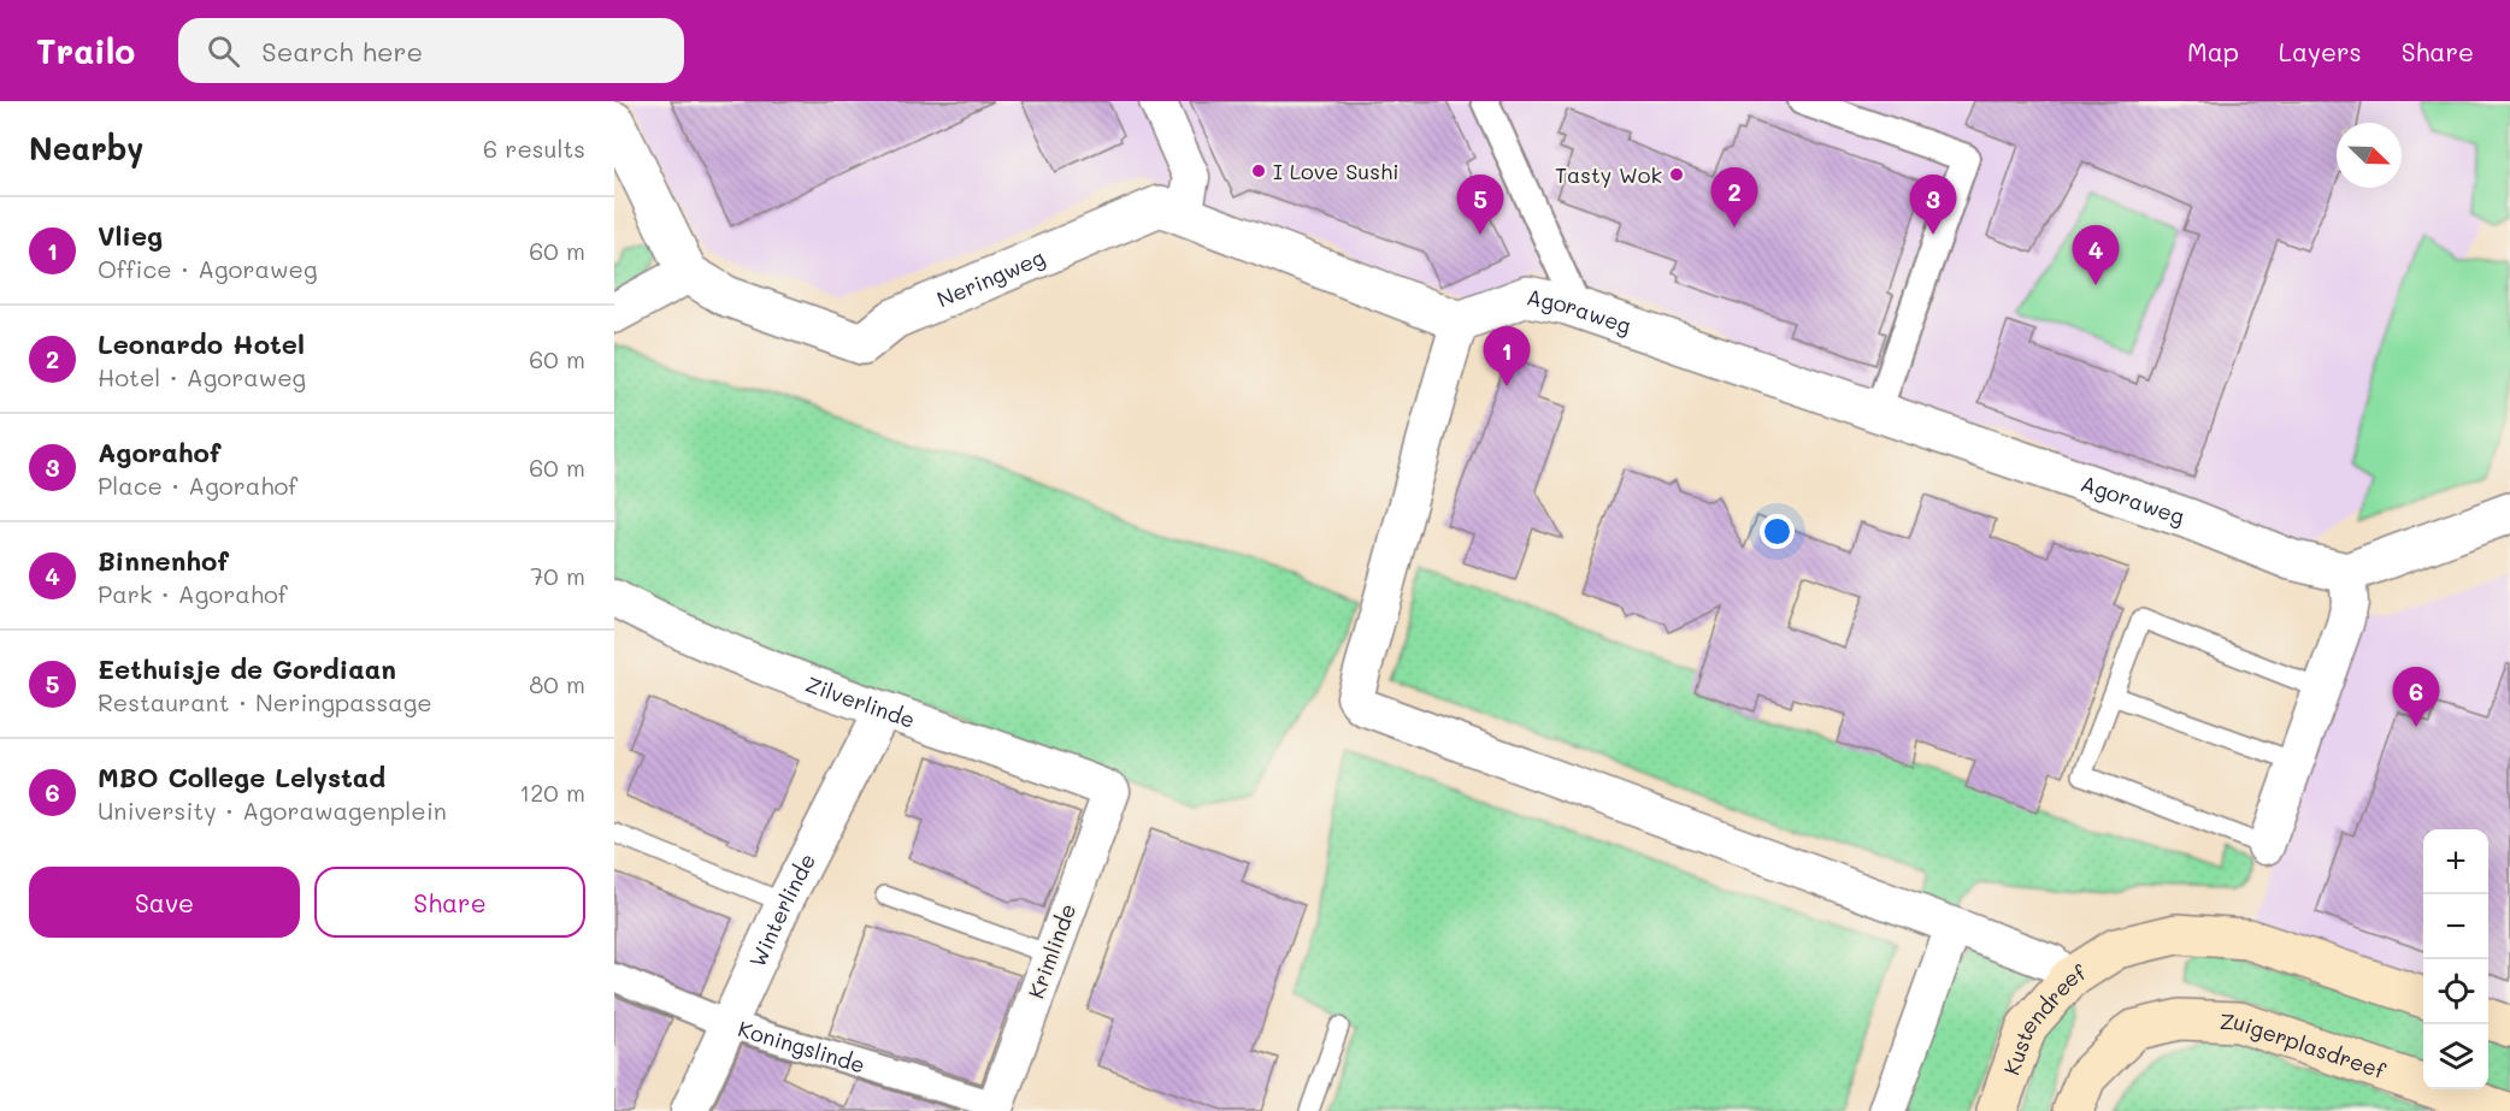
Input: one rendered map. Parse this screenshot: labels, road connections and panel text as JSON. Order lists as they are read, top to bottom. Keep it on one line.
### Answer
{"streets":{"main road":["Kustendreef","Zuigerplasdreef"],"street":["Neringweg","Agoraweg","Zilverlinde","Winterlinde","Krimlinde","Koningslinde"]},"crossings":[["Neringweg","Agoraweg"],["Zilverlinde","Winterlinde"],["Zilverlinde","Krimlinde"],["Winterlinde","Koningslinde"],["Krimlinde","Koningslinde"]],"places":["I Love Sushi","Tasty Wok"],"north":"bottom right","page":{"header":"Trailo","search":"Search here","nav":["Map","Layers","Share"],"heading":["Nearby","6 results"],"pins":["2","3","5","4","1","6"],"list":[{"mark":"1","name":"Vlieg","note":"Office · Agoraweg","value":"60 m"},{"mark":"2","name":"Leonardo Hotel","note":"Hotel · Agoraweg","value":"60 m"},{"mark":"3","name":"Agorahof","note":"Place · Agorahof","value":"60 m"},{"mark":"4","name":"Binnenhof","note":"Park · Agorahof","value":"70 m"},{"mark":"5","name":"Eethuisje de Gordiaan","note":"Restaurant · Neringpassage","value":"80 m"},{"mark":"6","name":"MBO College Lelystad","note":"University · Agorawagenplein","value":"120 m"}],"map_buttons":["+","−"],"buttons":["Save","Share"]}}
